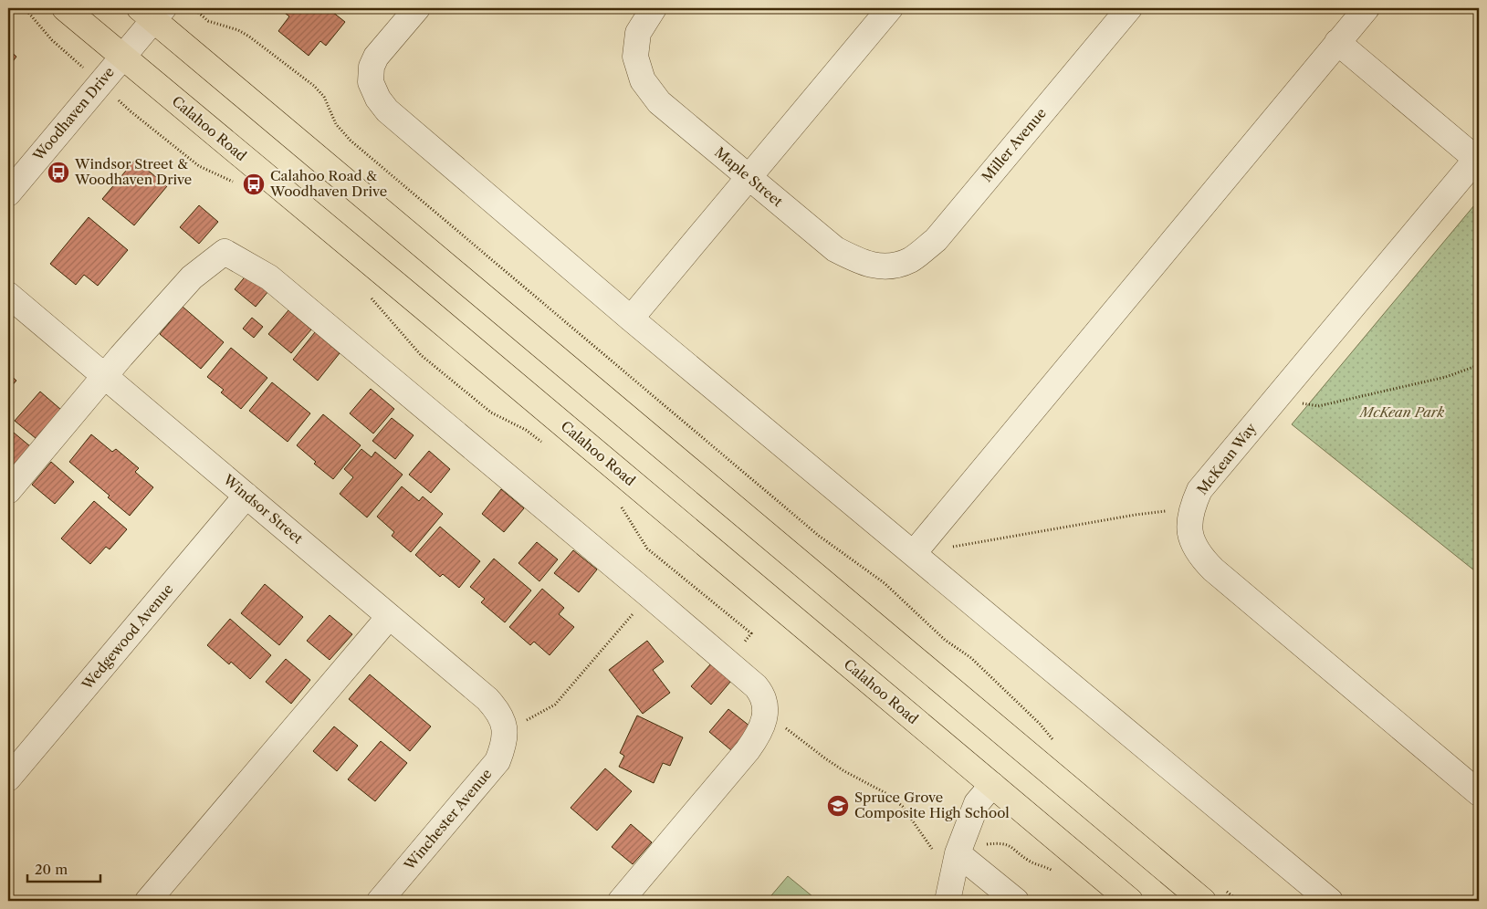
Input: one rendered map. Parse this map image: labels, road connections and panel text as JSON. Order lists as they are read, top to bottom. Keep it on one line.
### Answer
{"streets":{"main road":["Calahoo Road"],"street":["Woodhaven Drive","Miller Avenue","Maple Street","McKean Way","Windsor Street","Wedgewood Avenue","Winchester Avenue"]},"crossings":[["Woodhaven Drive","Calahoo Road"],["Miller Avenue","Maple Street"],["Windsor Street","Wedgewood Avenue"],["Windsor Street","Winchester Avenue"]],"parks":["McKean Park"],"places":{"bus stop":["Windsor Street & Woodhaven Drive","Calahoo Road & Woodhaven Drive"],"school or university":["Spruce Grove Composite High School"]},"scale_bar":"20 m"}
